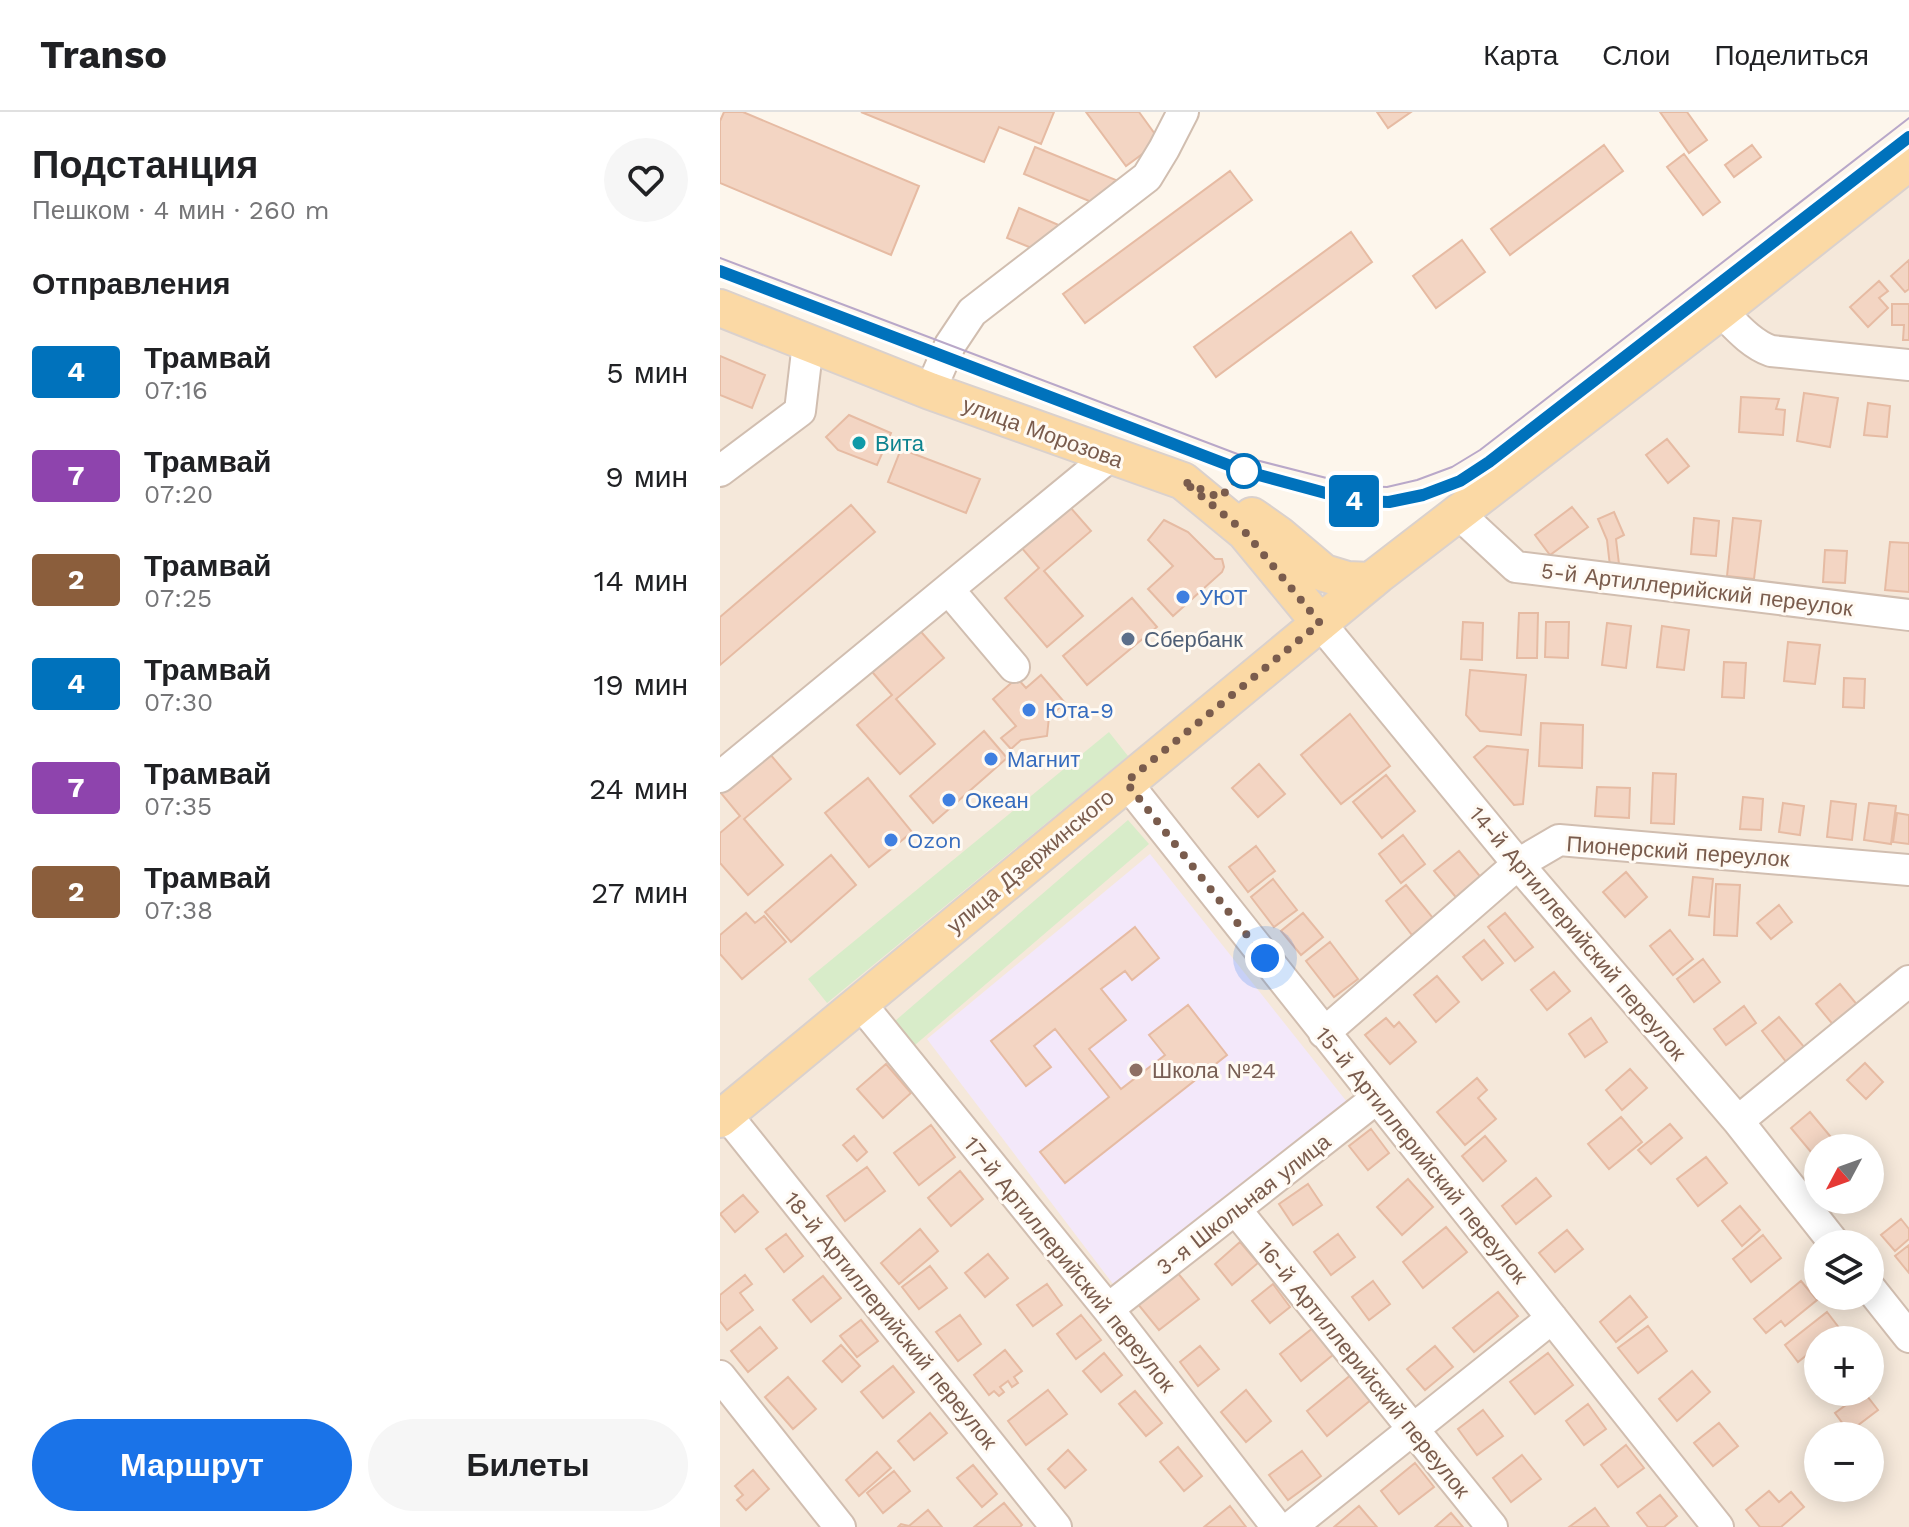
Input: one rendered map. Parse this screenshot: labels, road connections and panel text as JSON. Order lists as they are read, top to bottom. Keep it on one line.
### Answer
{"streets":{"main road":["улица Морозова","улица Дзержинского"],"street":["5-й Артиллерийский переулок","Пионерский переулок","14-й Артиллерийский переулок","15-й Артиллерийский переулок","3-я Школьная улица","17-й Артиллерийский переулок","18-й Артиллерийский переулок","16-й Артиллерийский переулок"]},"crossings":[["улица Морозова","улица Дзержинского"],["улица Морозова","14-й Артиллерийский переулок"],["5-й Артиллерийский переулок","улица Дзержинского"],["Пионерский переулок","14-й Артиллерийский переулок"],["Пионерский переулок","15-й Артиллерийский переулок"],["улица Дзержинского","14-й Артиллерийский переулок"],["улица Дзержинского","15-й Артиллерийский переулок"],["улица Дзержинского","17-й Артиллерийский переулок"],["улица Дзержинского","18-й Артиллерийский переулок"],["15-й Артиллерийский переулок","3-я Школьная улица"],["3-я Школьная улица","17-й Артиллерийский переулок"],["3-я Школьная улица","16-й Артиллерийский переулок"]],"places":["Вита","УЮТ","Сбербанк","Юта-9","Магнит","Океан","Ozon","Школа №24"],"lines":["tram line 4"],"north":"bottom left","page":{"header":"Transo","nav":["Карта","Слои","Поделиться"],"heading":[["Подстанция","Пешком · 4 мин · 260 m"],"Отправления"],"on_map":"4","list":[{"mark":"4","name":"Трамвай","note":"07:16","value":"5 мин"},{"mark":"7","name":"Трамвай","note":"07:20","value":"9 мин"},{"mark":"2","name":"Трамвай","note":"07:25","value":"14 мин"},{"mark":"4","name":"Трамвай","note":"07:30","value":"19 мин"},{"mark":"7","name":"Трамвай","note":"07:35","value":"24 мин"},{"mark":"2","name":"Трамвай","note":"07:38","value":"27 мин"}],"map_buttons":["+","−"],"buttons":["Маршрут","Билеты"]}}
